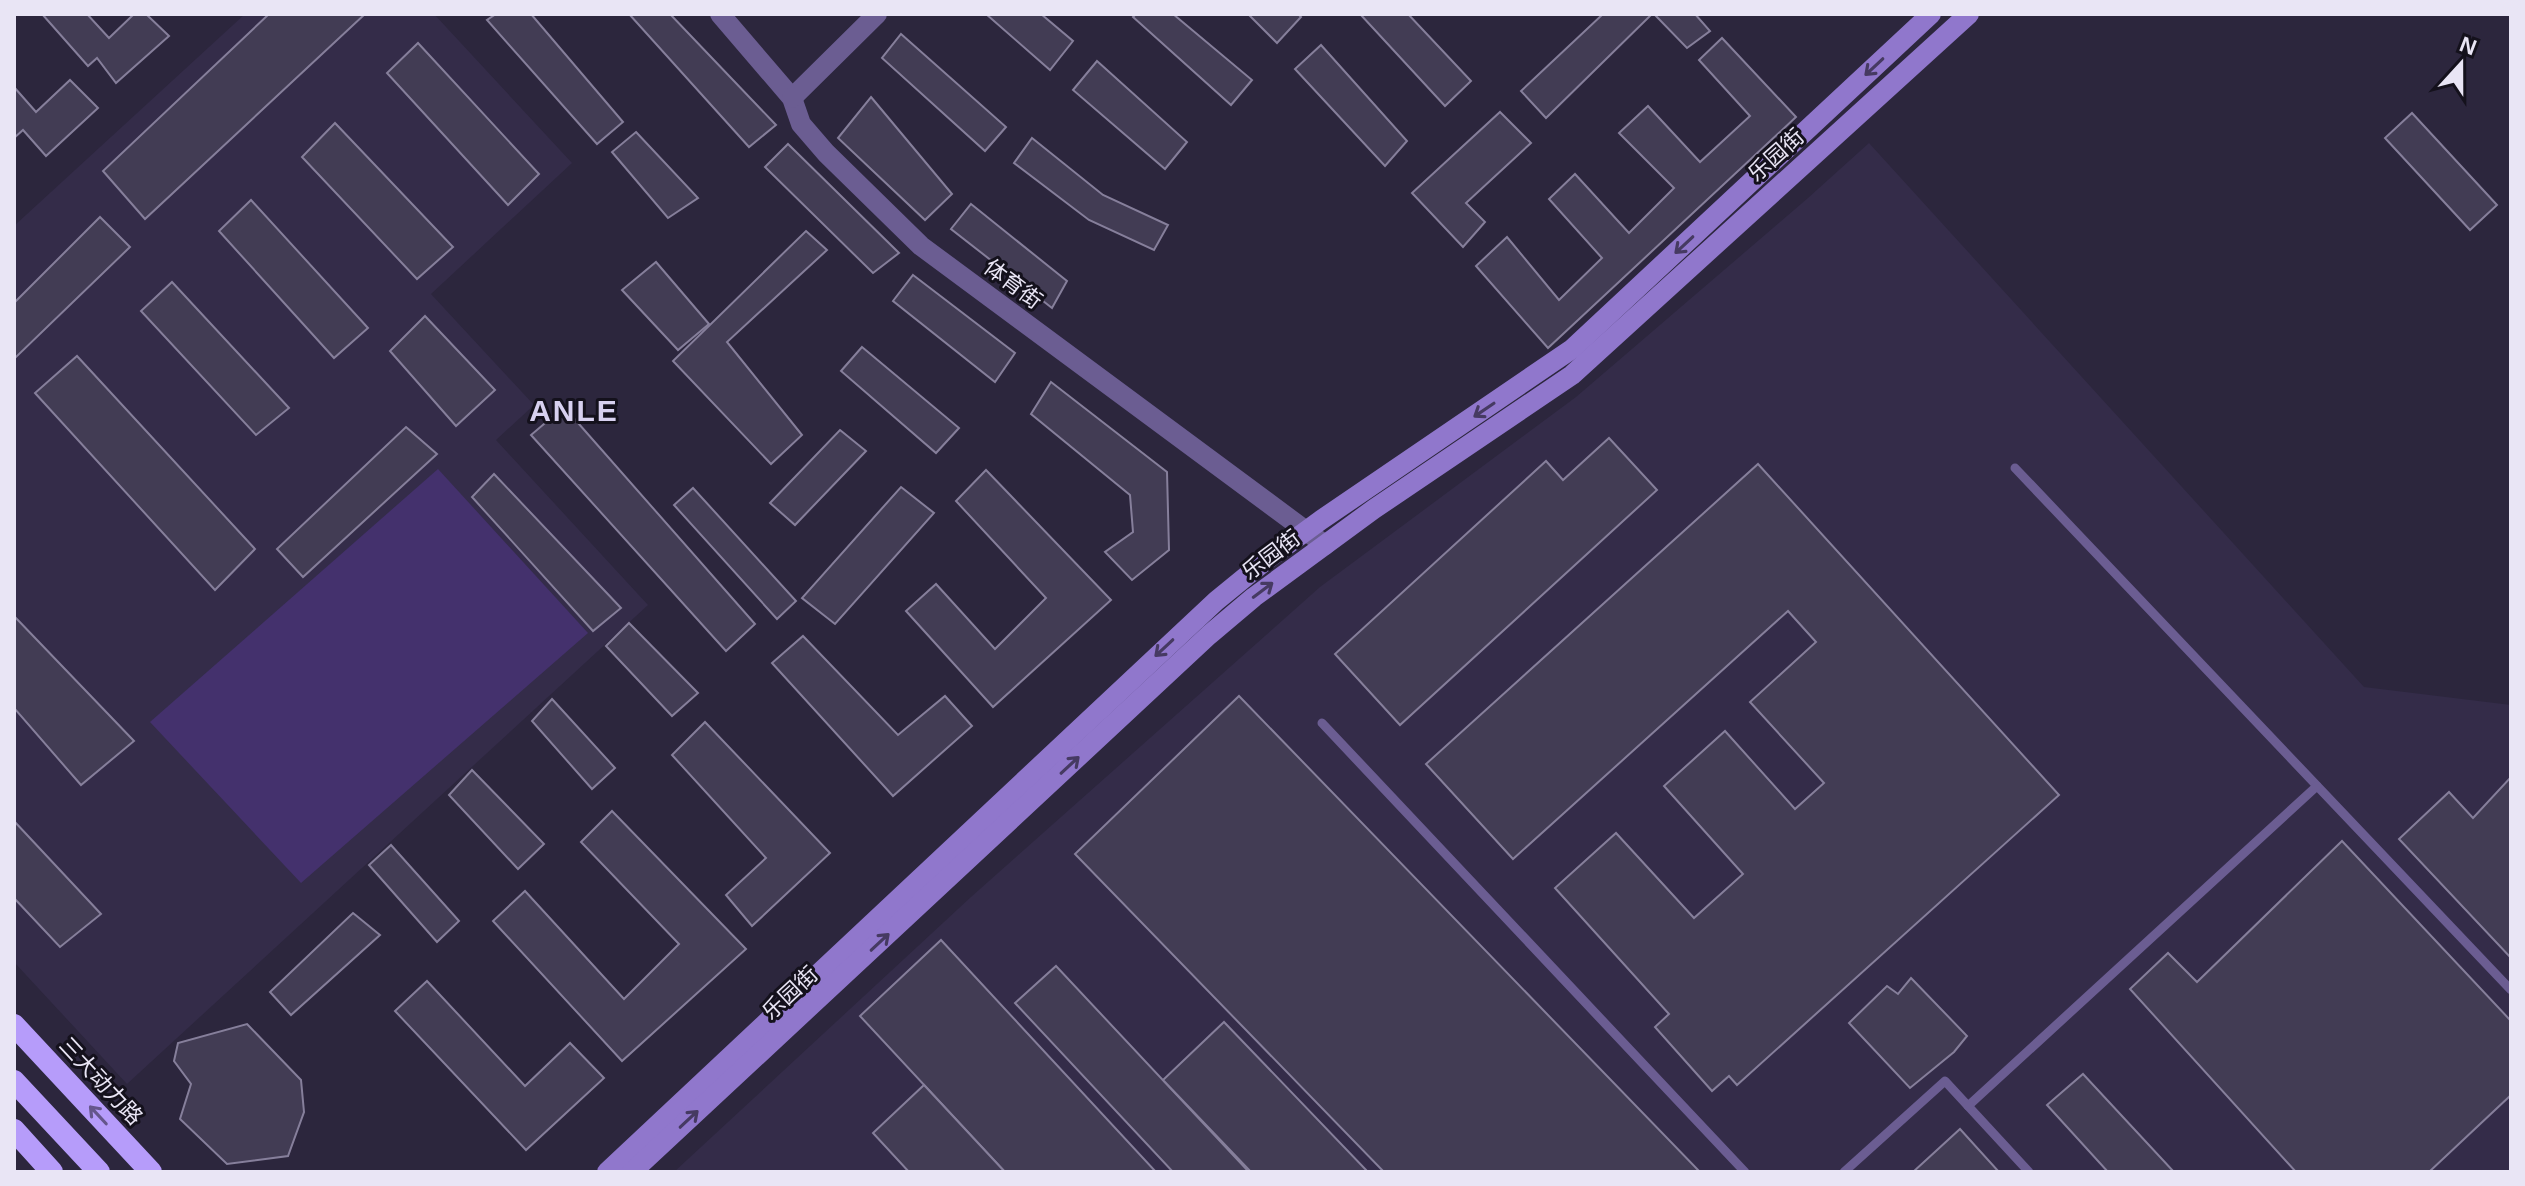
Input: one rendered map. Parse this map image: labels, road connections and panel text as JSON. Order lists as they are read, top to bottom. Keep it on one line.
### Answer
{"streets":{"highway":["三大动力路"],"main road":["乐园街"],"street":["体育街"]},"crossings":[["乐园街","体育街"]],"districts":["ANLE"],"north":"top"}
